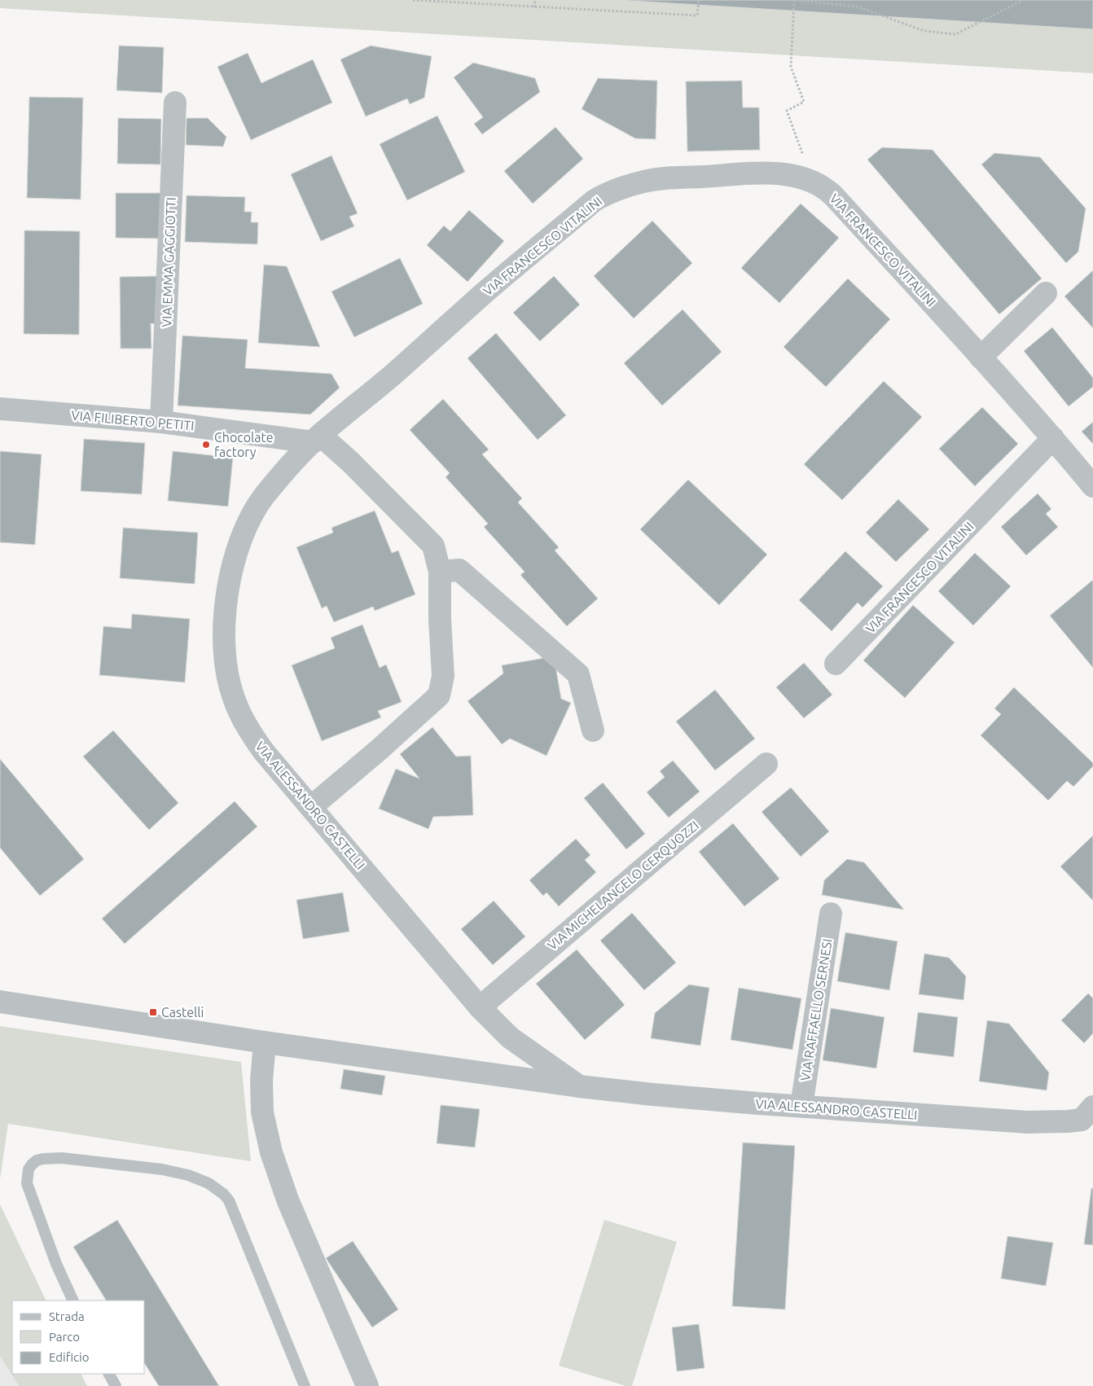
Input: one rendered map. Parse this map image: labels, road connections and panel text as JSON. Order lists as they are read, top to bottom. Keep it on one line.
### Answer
{"streets":{"street":["VIA FRANCESCO VITALINI","VIA EMMA GAGGIOTTI","VIA FILIBERTO PETITI","VIA ALESSANDRO CASTELLI","VIA MICHELANGELO CERQUOZZI","VIA RAFFAELLO SERNESI"]},"crossings":[["VIA FRANCESCO VITALINI","VIA FILIBERTO PETITI"],["VIA FRANCESCO VITALINI","VIA ALESSANDRO CASTELLI"],["VIA EMMA GAGGIOTTI","VIA FILIBERTO PETITI"],["VIA FILIBERTO PETITI","VIA ALESSANDRO CASTELLI"],["VIA ALESSANDRO CASTELLI","VIA MICHELANGELO CERQUOZZI"],["VIA ALESSANDRO CASTELLI","VIA RAFFAELLO SERNESI"]],"places":{"other":["Chocolate factory"],"transit":["Castelli"]},"legend":["Strada","Parco","Edificio"]}
